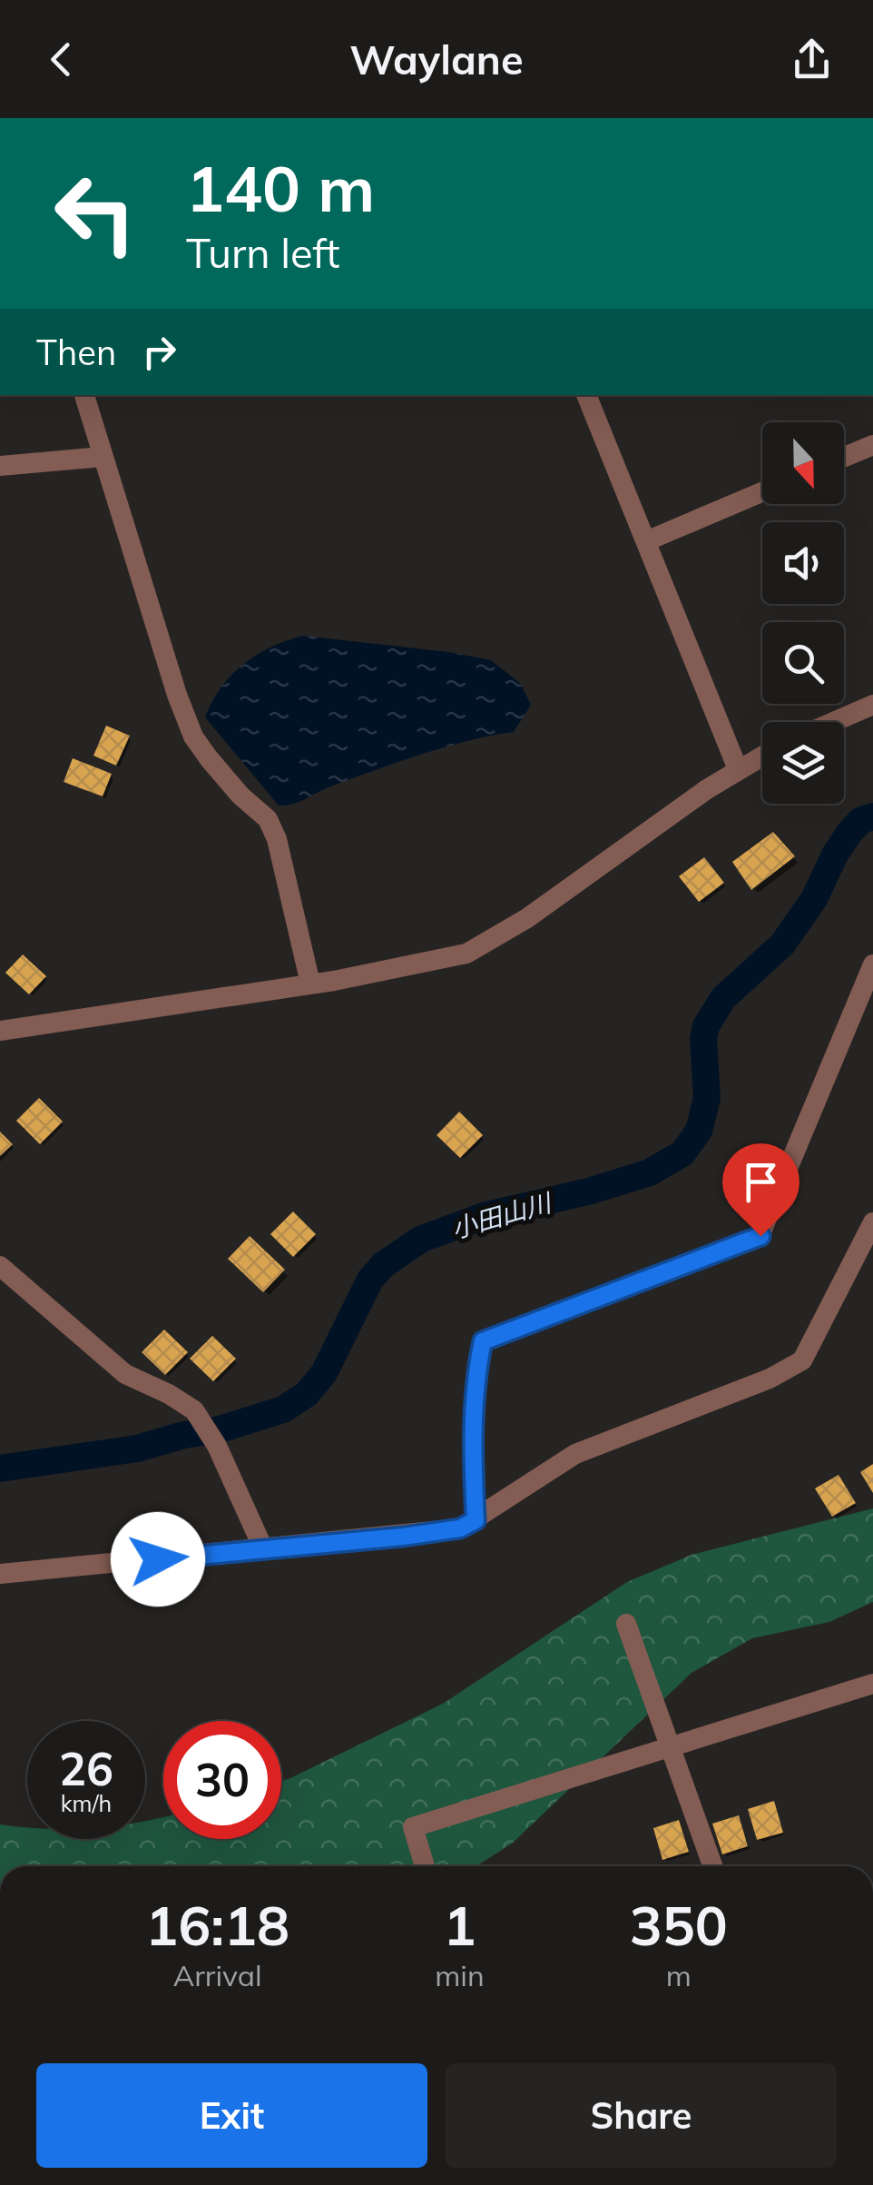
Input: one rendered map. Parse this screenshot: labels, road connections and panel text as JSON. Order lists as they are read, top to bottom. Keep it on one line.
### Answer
{"water":["小田山川"],"north":"bottom","page":{"header":"Waylane","turn":["140 m","Turn left"],"then":"Then","speed":"26 km/h","limit":"30","eta":["16:18","Arrival","1","min","350","m"],"buttons":["Exit","Share"]}}
